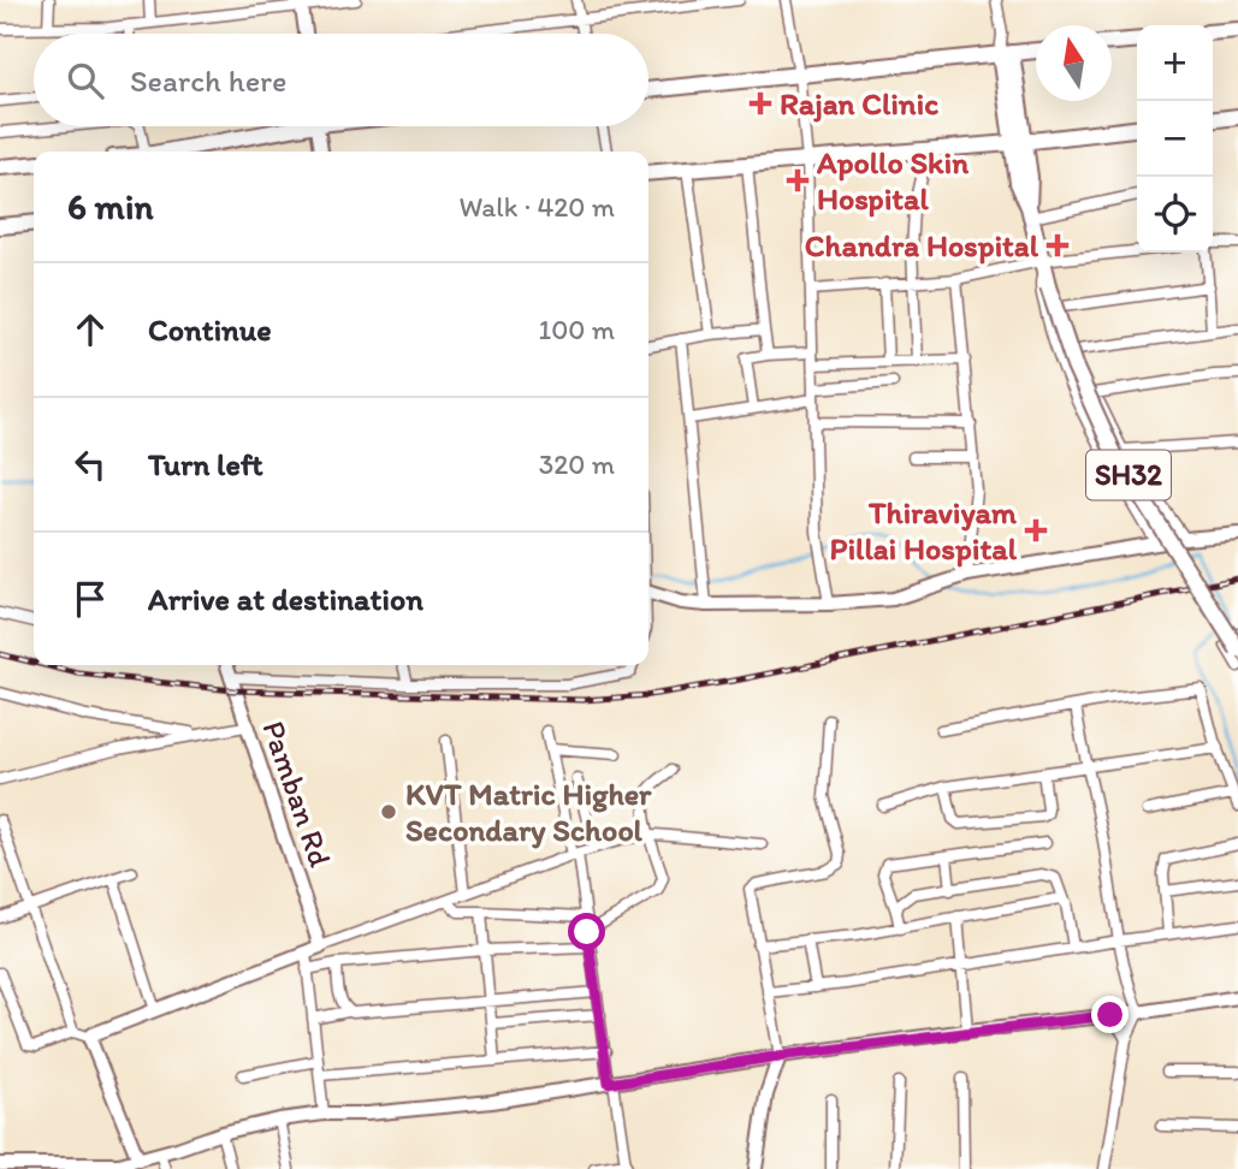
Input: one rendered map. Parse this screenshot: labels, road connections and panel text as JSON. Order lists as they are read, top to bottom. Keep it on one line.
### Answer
{"streets":{"main road":["SH32"],"street":["Pamban Rd"]},"places":{"health":["Rajan Clinic","Apollo Skin Hospital","Chandra Hospital","Thiraviyam Pillai Hospital"],"other":["KVT Matric Higher Secondary School"]},"north":"top","page":{"map_buttons":["+","−"],"search":"Search here","heading":["6 min","Walk · 420 m"],"list":[["Continue","100 m"],["Turn left","320 m"],"Arrive at destination"]}}
